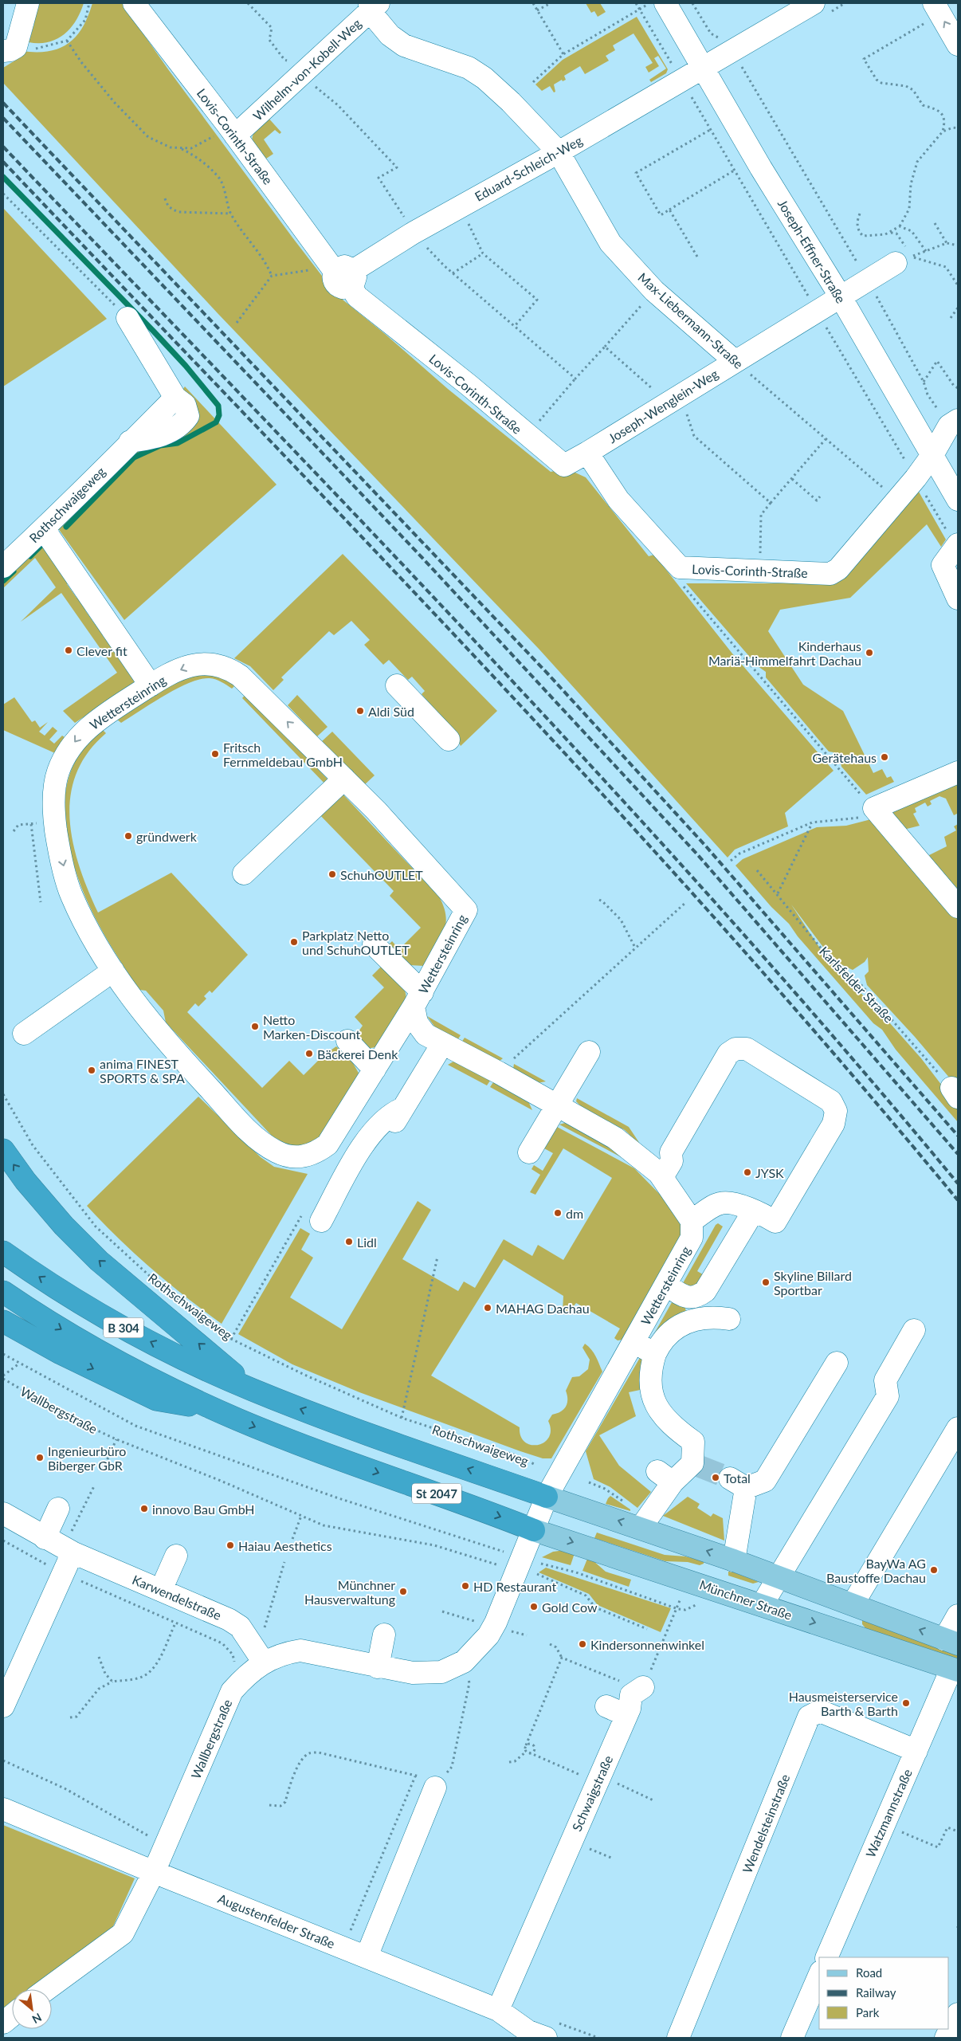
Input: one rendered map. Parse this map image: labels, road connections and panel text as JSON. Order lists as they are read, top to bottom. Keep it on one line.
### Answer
{"streets":{"highway":["B 304","St 2047"],"main road":["Münchner Straße"],"street":["Wilhelm-von-Kobell-Weg","Lovis-Corinth-Straße","Eduard-Schleich-Weg","Joseph-Effner-Straße","Max-Liebermann-Straße","Joseph-Wenglein-Weg","Rothschwaigeweg","Wettersteinring","Wallbergstraße","Karwendelstraße","Schwaigstraße","Watzmannstraße","Wendelsteinstraße","Augustenfelder Straße"],"path":["Karlsfelder Straße"]},"crossings":[["Wilhelm-von-Kobell-Weg","Lovis-Corinth-Straße"],["Wilhelm-von-Kobell-Weg","Max-Liebermann-Straße"],["Lovis-Corinth-Straße","Eduard-Schleich-Weg"],["Lovis-Corinth-Straße","Joseph-Effner-Straße"],["Lovis-Corinth-Straße","Max-Liebermann-Straße"],["Lovis-Corinth-Straße","Joseph-Wenglein-Weg"],["Eduard-Schleich-Weg","Joseph-Effner-Straße"],["Eduard-Schleich-Weg","Max-Liebermann-Straße"],["Joseph-Effner-Straße","Joseph-Wenglein-Weg"],["Max-Liebermann-Straße","Joseph-Wenglein-Weg"],["Wettersteinring","Wallbergstraße"],["Wettersteinring","St 2047"],["B 304","St 2047"],["Wallbergstraße","St 2047"],["Wallbergstraße","Karwendelstraße"],["Wallbergstraße","Münchner Straße"],["Wallbergstraße","Augustenfelder Straße"],["St 2047","Münchner Straße"],["Münchner Straße","Watzmannstraße"],["Schwaigstraße","Augustenfelder Straße"],["Watzmannstraße","Wendelsteinstraße"]],"places":["Clever fit","Kinderhaus Mariä-Himmelfahrt Dachau","Aldi Süd","Fritsch Fernmeldebau GmbH","Gerätehaus","gründwerk","SchuhOUTLET","Parkplatz Netto und SchuhOUTLET","Netto Marken-Discount","Bäckerei Denk","anima FINEST SPORTS & SPA","JYSK","dm","Lidl","Skyline Billard Sportbar","MAHAG Dachau","Ingenieurbüro Biberger GbR","Total","innovo Bau GmbH","Haiau Aesthetics","BayWa AG Baustoffe Dachau","HD Restaurant","Münchner Hausverwaltung","Gold Cow","Kindersonnenwinkel","Hausmeisterservice Barth & Barth"],"legend":["Road","Railway","Park"],"north":"bottom right"}
